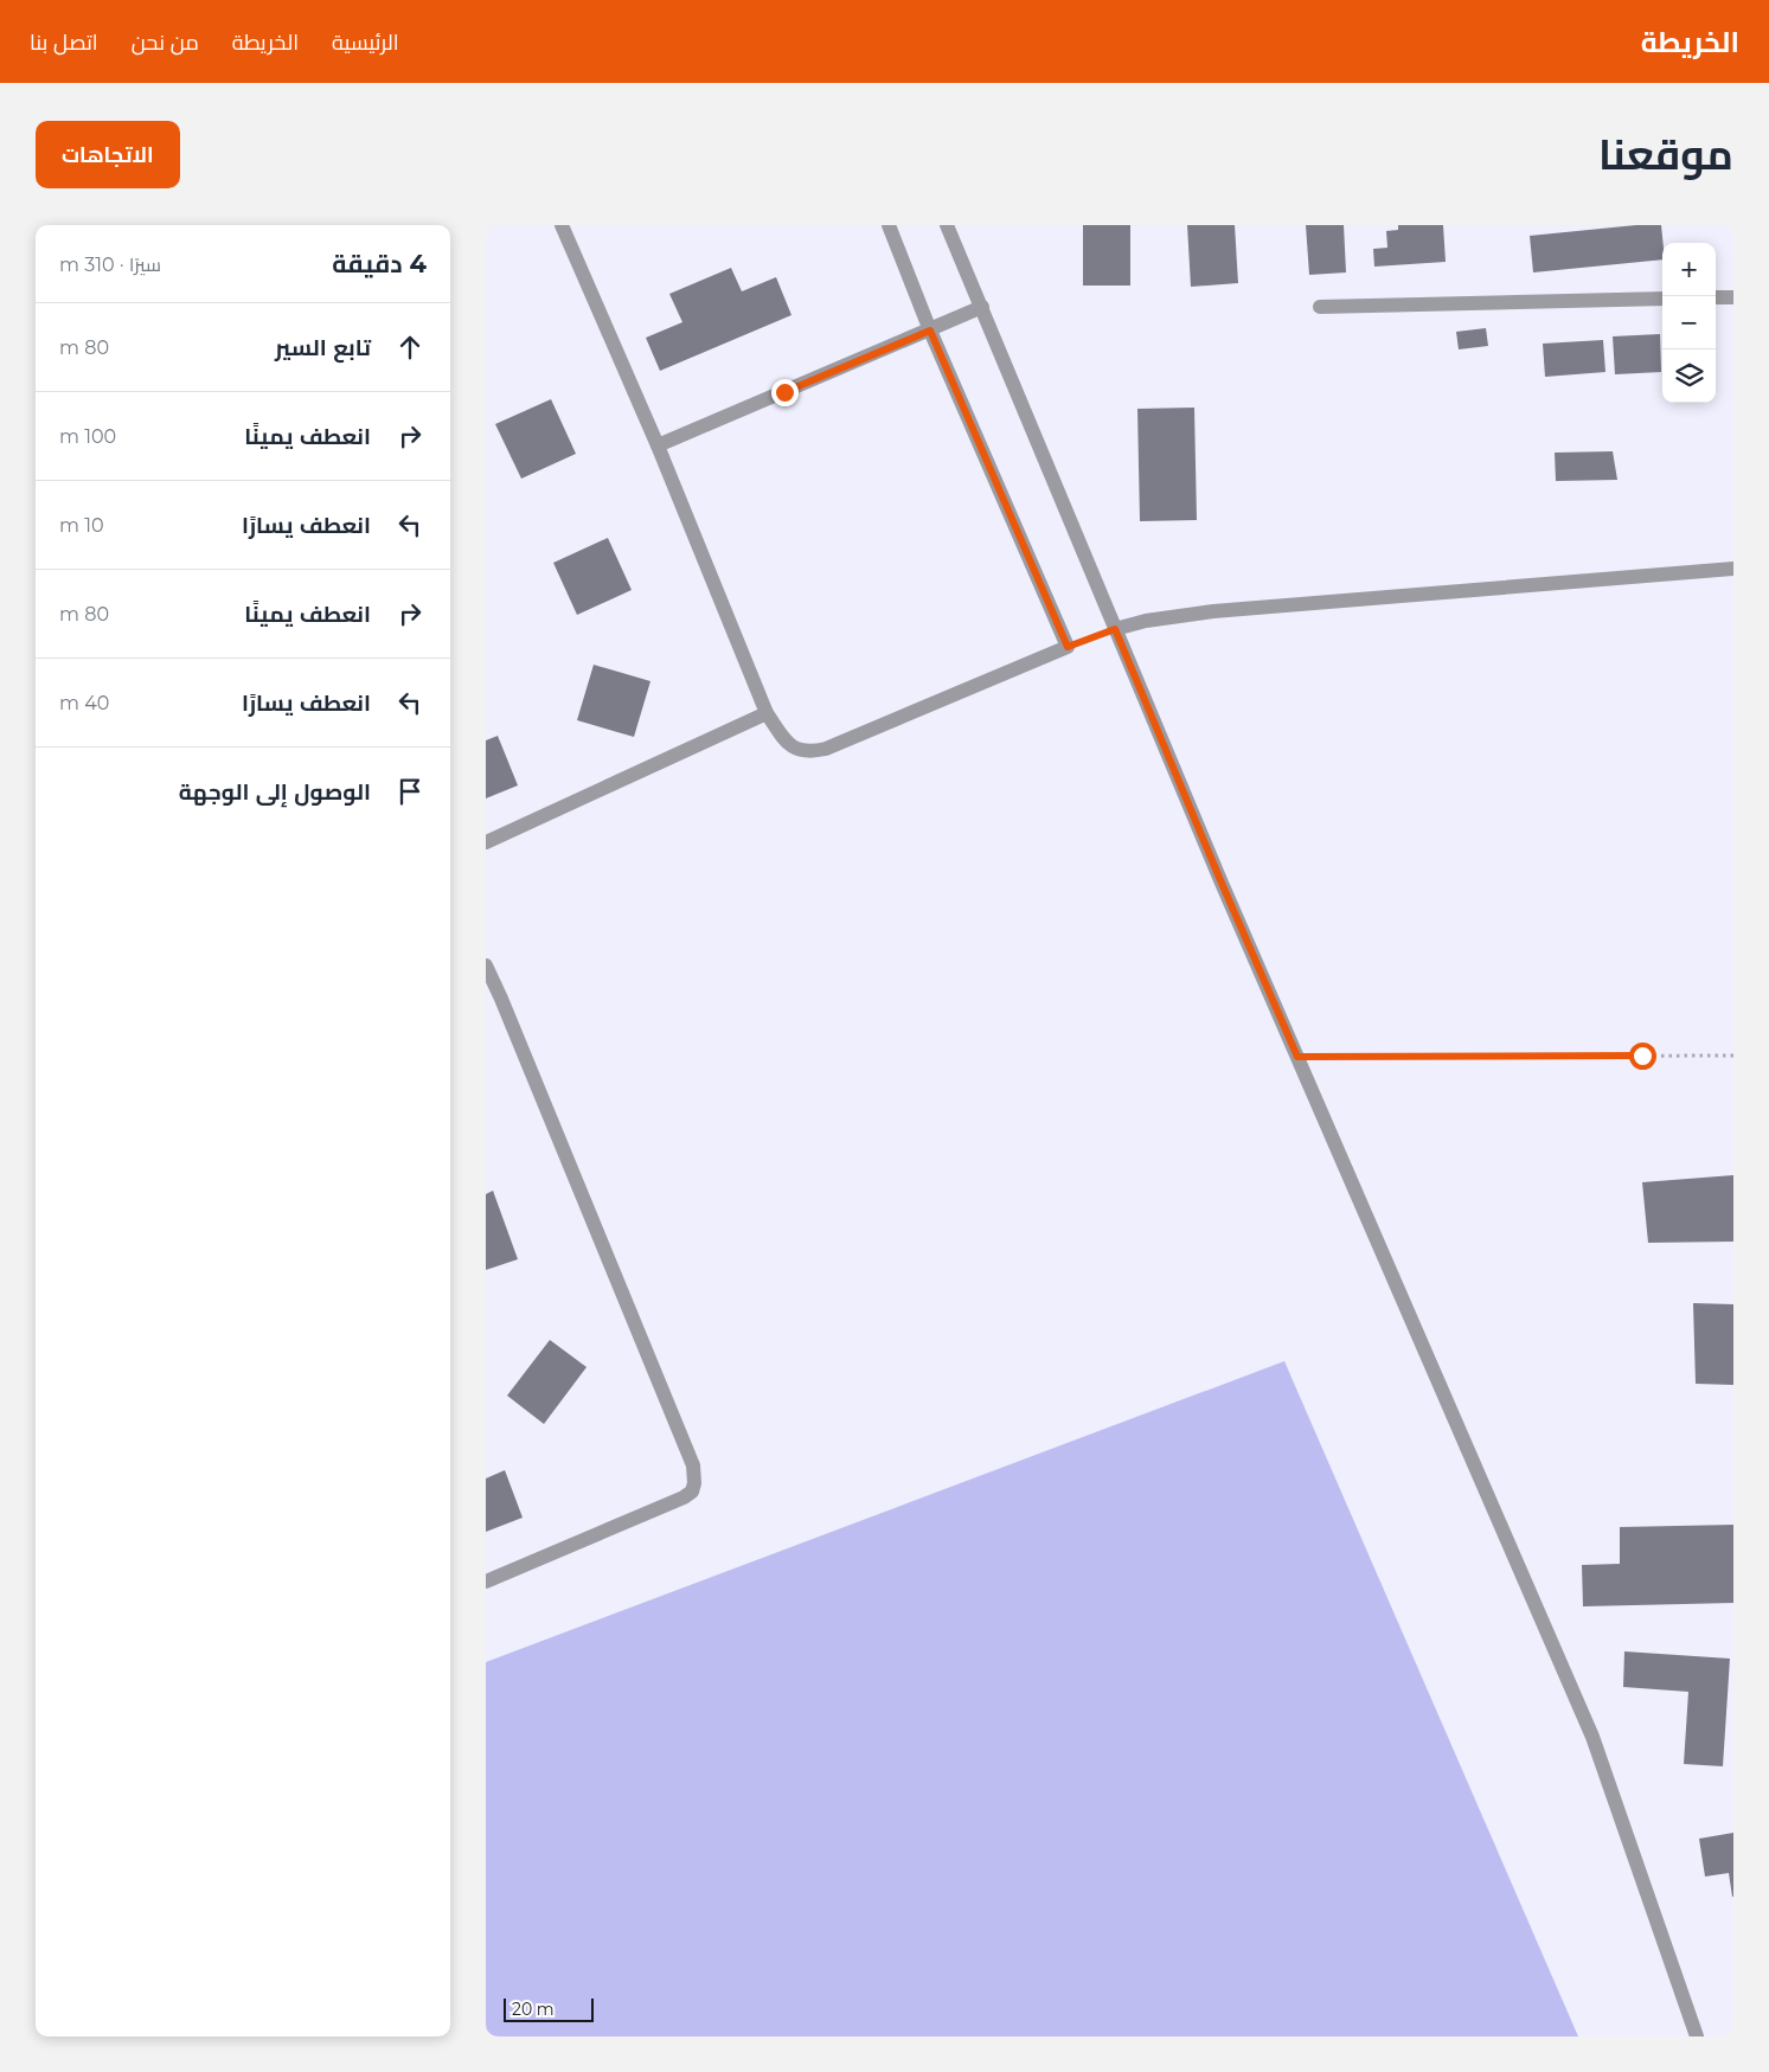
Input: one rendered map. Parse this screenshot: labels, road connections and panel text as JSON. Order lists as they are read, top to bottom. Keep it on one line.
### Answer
{"scale_bar":"20 m","page":{"header":"الخريطة","nav":["الرئيسية","الخريطة","من نحن","اتصل بنا"],"title":"موقعنا","buttons":"الاتجاهات","heading":["4 دقيقة","سيرًا · 310 m"],"map_buttons":["+","−"],"list":[["تابع السير","80 m"],["انعطف يمينًا","100 m"],["انعطف يسارًا","10 m"],["انعطف يمينًا","80 m"],["انعطف يسارًا","40 m"],"الوصول إلى الوجهة"],"scale":"20 m"}}
